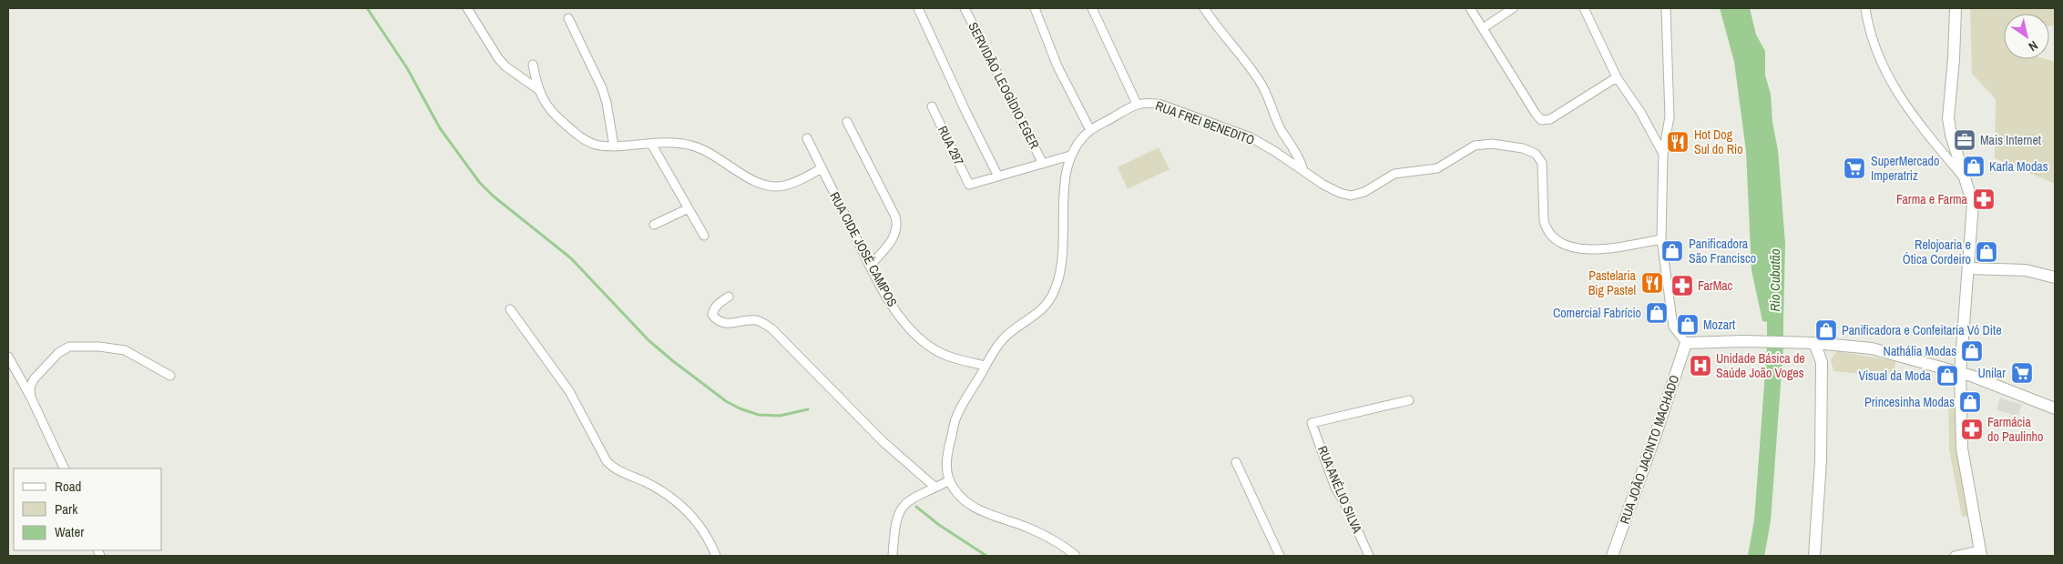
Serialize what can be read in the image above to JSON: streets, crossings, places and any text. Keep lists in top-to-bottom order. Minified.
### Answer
{"streets":{"main road":["RUA JOÃO JACINTO MACHADO"],"street":["SERVIDÃO LEOGÍDIO EGER","RUA FREI BENEDITO","RUA 297","RUA CIDE JOSÉ CAMPOS","RUA ANÉLIO SILVA"]},"crossings":[["RUA FREI BENEDITO","RUA CIDE JOSÉ CAMPOS"]],"water":["Rio Cubatão"],"places":{"office":["Mais Internet"],"restaurant":["Hot Dog Sul do Rio","Pastelaria Big Pastel"],"shop":["Karla Modas","Panificadora São Francisco","Relojoaria e Ótica Cordeiro","Comercial Fabrício","Mozart","Panificadora e Confeitaria Vó Dite","Nathália Modas","Visual da Moda","Princesinha Modas"],"supermarket":["SuperMercado Imperatriz","Unilar"],"pharmacy":["Farma e Farma","FarMac","Farmácia do Paulinho"],"hospital":["Unidade Básica de Saúde João Voges"]},"legend":["Road","Park","Water"],"north":"bottom right"}
